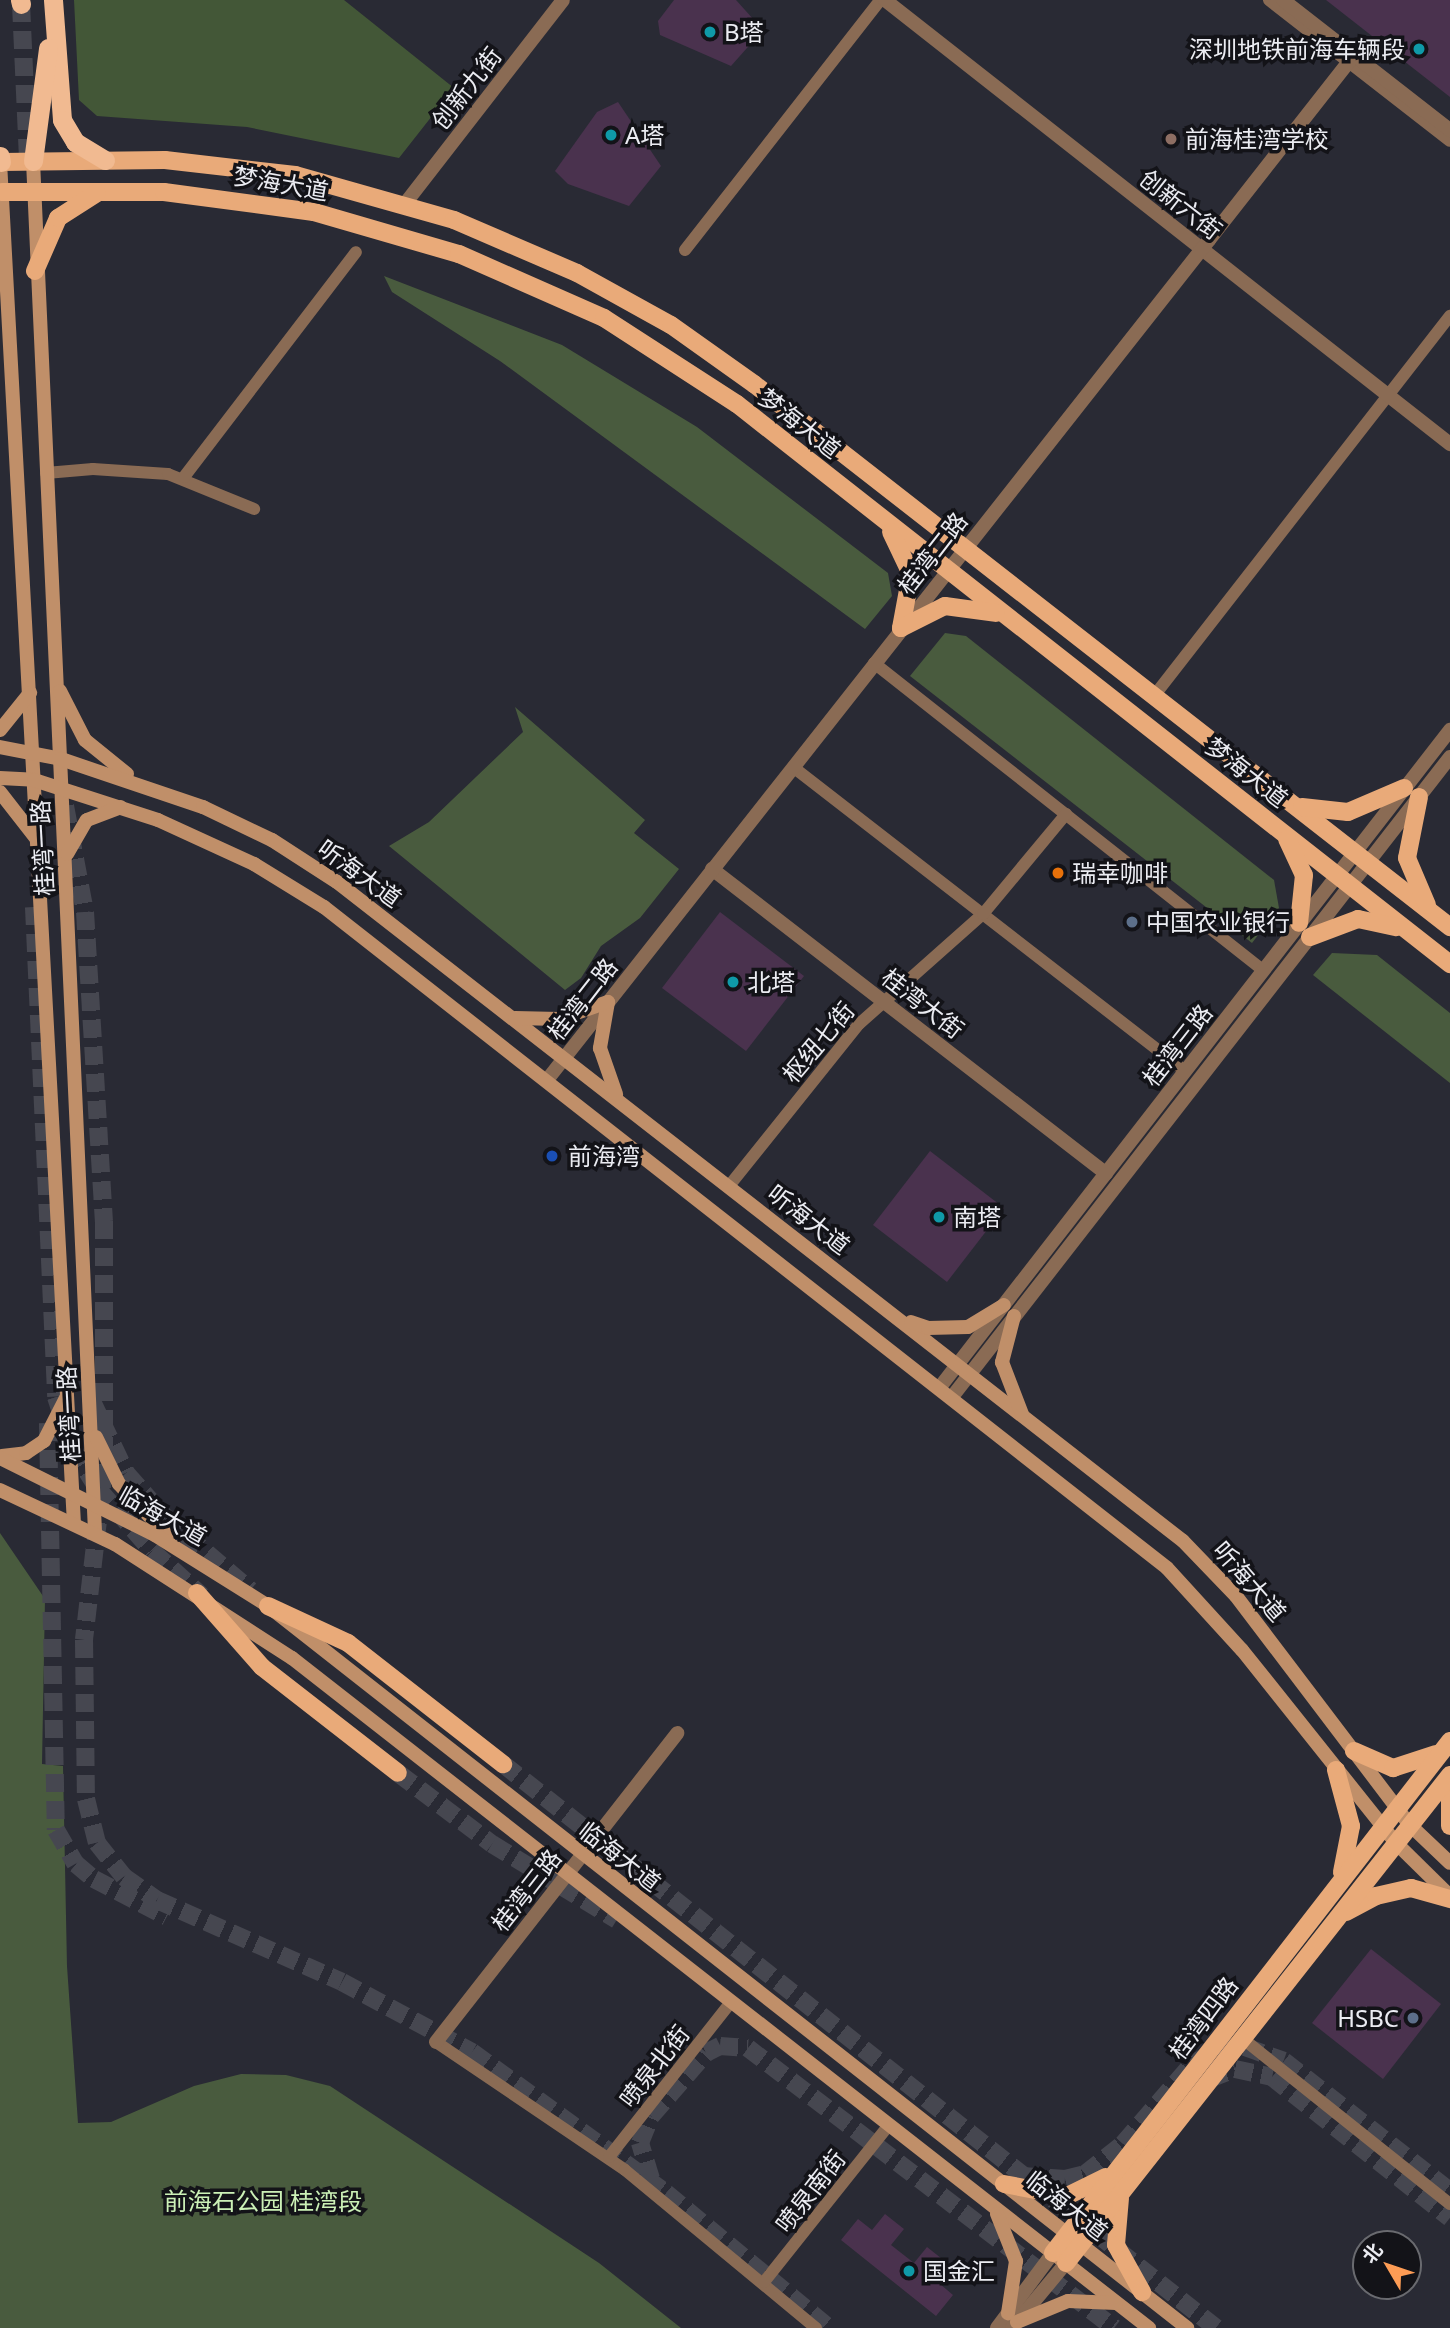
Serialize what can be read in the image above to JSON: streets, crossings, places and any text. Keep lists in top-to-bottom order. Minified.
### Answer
{"streets":{"main road":["梦海大道","桂湾一路","听海大道","临海大道","桂湾四路"],"street":["创新九街","创新六街","桂湾二路","桂湾大街","枢纽七街","桂湾三路","喷泉北街","喷泉南街"]},"crossings":[["创新九街","梦海大道"],["梦海大道","桂湾二路"],["梦海大道","桂湾一路"],["梦海大道","桂湾三路"],["创新六街","桂湾二路"],["桂湾二路","听海大道"],["桂湾二路","桂湾大街"],["桂湾一路","听海大道"],["桂湾一路","临海大道"],["听海大道","枢纽七街"],["听海大道","桂湾三路"],["听海大道","桂湾四路"],["桂湾大街","枢纽七街"],["桂湾大街","桂湾三路"],["桂湾三路","临海大道"],["临海大道","桂湾四路"],["临海大道","喷泉北街"],["临海大道","喷泉南街"]],"parks":["前海石公园 桂湾段"],"places":["B塔","深圳地铁前海车辆段","A塔","前海桂湾学校","瑞幸咖啡","中国农业银行","北塔","前海湾","南塔","HSBC","国金汇"],"north":"top left"}
